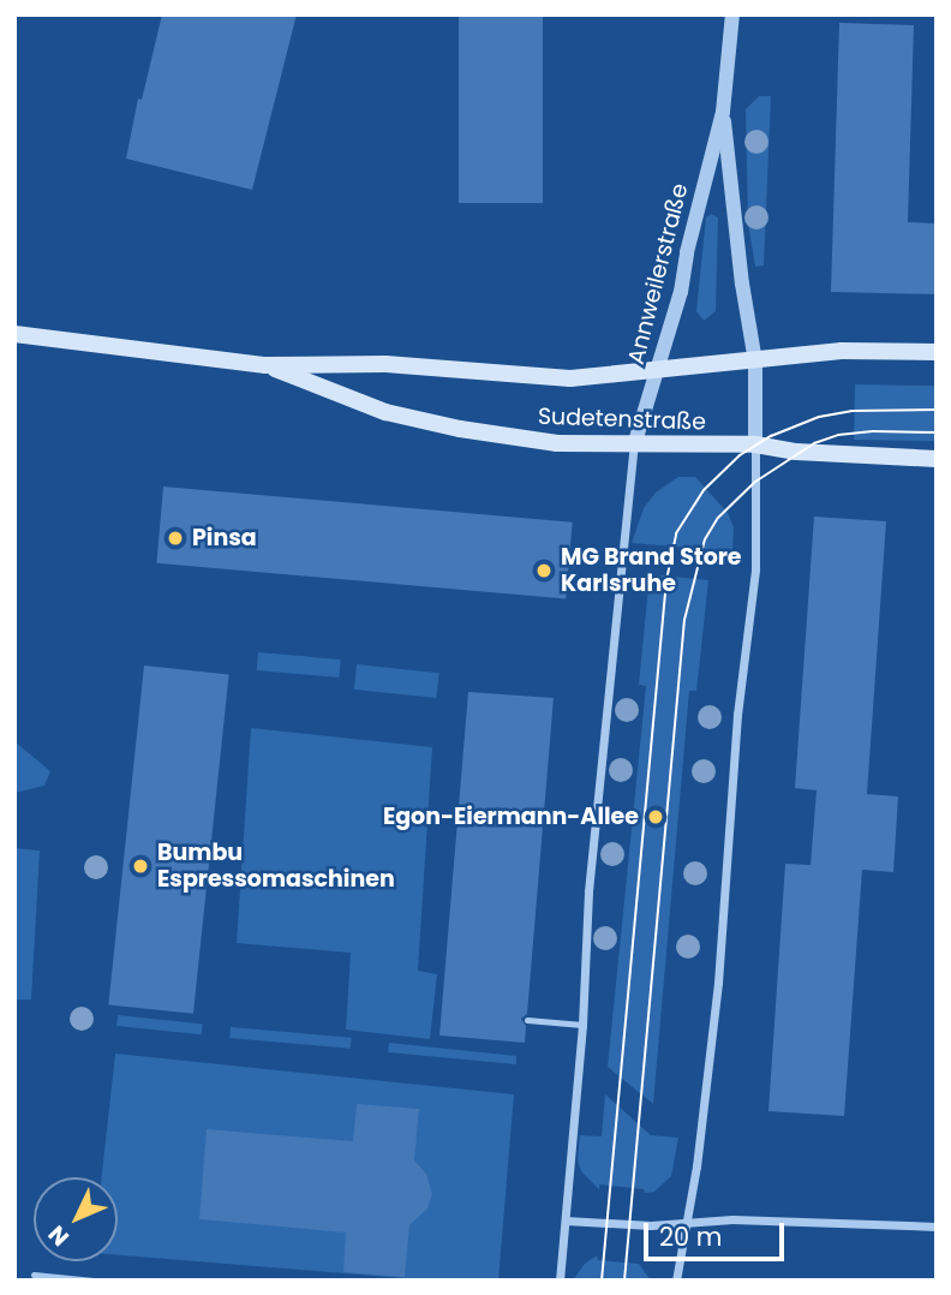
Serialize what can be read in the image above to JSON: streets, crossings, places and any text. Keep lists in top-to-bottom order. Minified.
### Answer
{"streets":{"main road":["Sudetenstraße"],"street":["Annweilerstraße"]},"crossings":[["Annweilerstraße","Sudetenstraße"]],"places":["Pinsa","MG Brand Store Karlsruhe","Egon-Eiermann-Allee","Bumbu Espressomaschinen"],"scale_bar":"20 m","north":"bottom left"}
